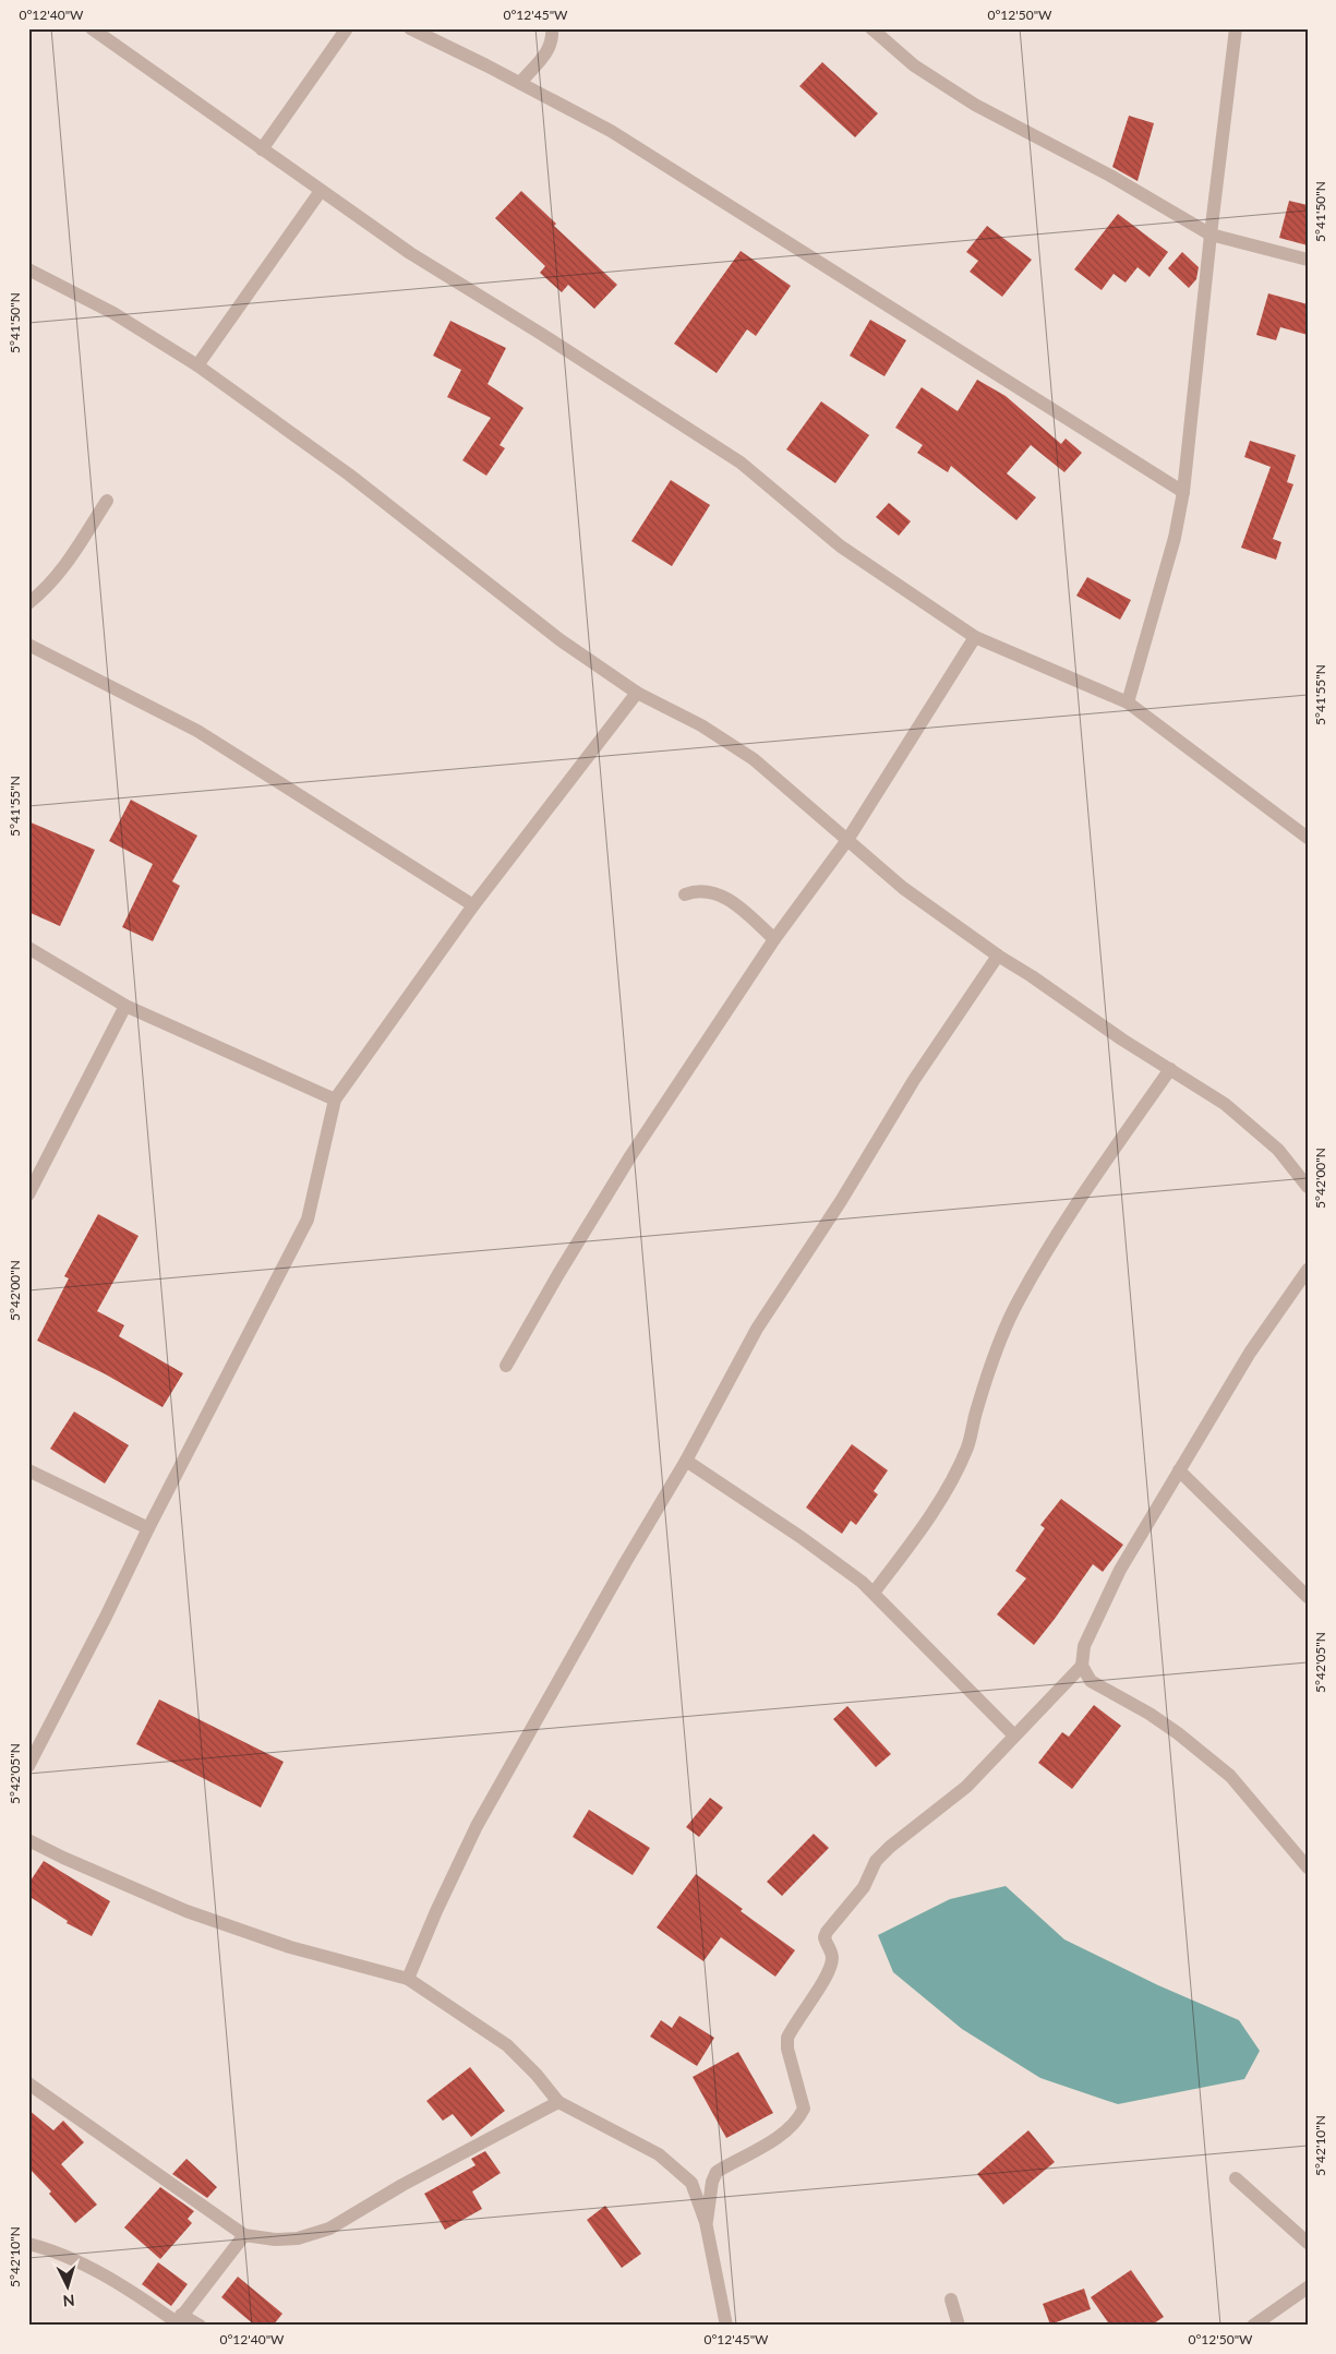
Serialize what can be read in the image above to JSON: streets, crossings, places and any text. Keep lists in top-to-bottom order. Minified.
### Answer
{"north":"bottom","coordinates":["0°12'40\"W","0°12'45\"W","0°12'50\"W","5°41'50\"N","5°41'55\"N","5°42'00\"N","5°42'05\"N","5°42'10\"N"]}
